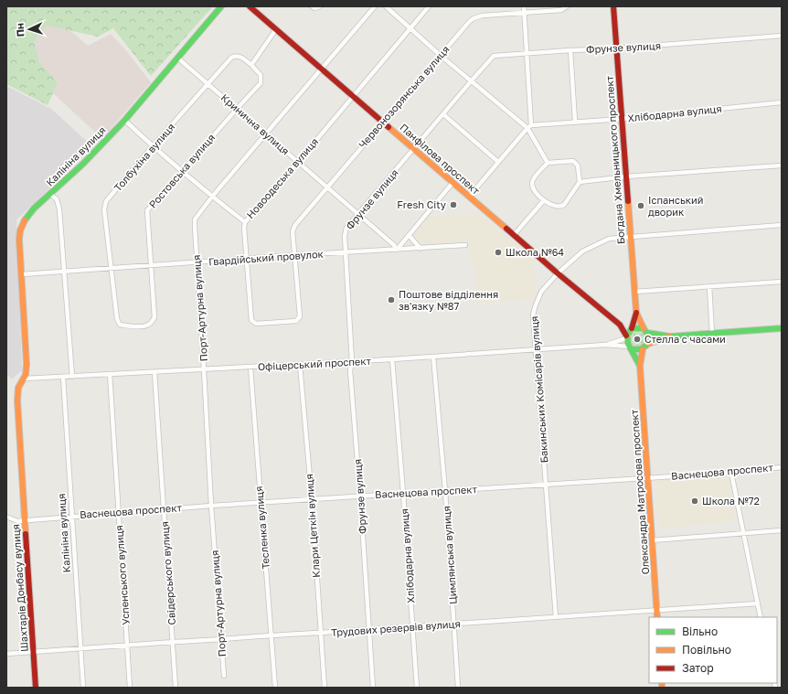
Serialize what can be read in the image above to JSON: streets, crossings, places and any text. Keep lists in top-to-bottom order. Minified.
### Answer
{"streets":{"main road":["Калініна вулиця","Панфілова проспект","Богдана Хмельницького проспект","Олександра Матросова проспект","Шахтарів Донбасу вулиця"],"street":["Фрунзе вулиця","Червонозорянська вулиця","Хлібодарна вулиця","Кринична вулиця","Толбухіна вулиця","Ростовська вулиця","Новоодеська вулиця","Гвардійський провулок","Порт-Артурна вулиця","Офіцерський проспект","Бакинських Комісарів вулиця","Васнецова проспект","Клари Цеткін вулиця","Тесленка вулиця","Цимлянська вулиця","Свідерського вулиця","Успенського вулиця","Трудових резервів вулиця"]},"crossings":[["Фрунзе вулиця","Кринична вулиця"],["Фрунзе вулиця","Панфілова проспект"],["Фрунзе вулиця","Богдана Хмельницького проспект"],["Фрунзе вулиця","Гвардійський провулок"],["Фрунзе вулиця","Офіцерський проспект"],["Фрунзе вулиця","Васнецова проспект"],["Фрунзе вулиця","Трудових резервів вулиця"],["Червонозорянська вулиця","Кринична вулиця"],["Червонозорянська вулиця","Панфілова проспект"],["Червонозорянська вулиця","Новоодеська вулиця"],["Червонозорянська вулиця","Гвардійський провулок"],["Хлібодарна вулиця","Богдана Хмельницького проспект"],["Хлібодарна вулиця","Офіцерський проспект"],["Хлібодарна вулиця","Васнецова проспект"],["Хлібодарна вулиця","Трудових резервів вулиця"],["Кринична вулиця","Калініна вулиця"],["Кринична вулиця","Толбухіна вулиця"],["Кринична вулиця","Ростовська вулиця"],["Кринична вулиця","Новоодеська вулиця"],["Кринична вулиця","Гвардійський провулок"],["Кринична вулиця","Порт-Артурна вулиця"],["Калініна вулиця","Гвардійський провулок"],["Калініна вулиця","Офіцерський проспект"],["Калініна вулиця","Васнецова проспект"],["Калініна вулиця","Шахтарів Донбасу вулиця"],["Калініна вулиця","Трудових резервів вулиця"],["Толбухіна вулиця","Ростовська вулиця"],["Толбухіна вулиця","Гвардійський провулок"],["Панфілова проспект","Новоодеська вулиця"],["Панфілова проспект","Порт-Артурна вулиця"],["Панфілова проспект","Бакинських Комісарів вулиця"],["Богдана Хмельницького проспект","Бакинських Комісарів вулиця"],["Ростовська вулиця","Гвардійський провулок"],["Новоодеська вулиця","Гвардійський провулок"],["Гвардійський провулок","Порт-Артурна вулиця"],["Гвардійський провулок","Шахтарів Донбасу вулиця"],["Порт-Артурна вулиця","Офіцерський проспект"],["Порт-Артурна вулиця","Васнецова проспект"],["Порт-Артурна вулиця","Трудових резервів вулиця"],["Офіцерський проспект","Бакинських Комісарів вулиця"],["Офіцерський проспект","Клари Цеткін вулиця"],["Офіцерський проспект","Тесленка вулиця"],["Офіцерський проспект","Цимлянська вулиця"],["Офіцерський проспект","Свідерського вулиця"],["Офіцерський проспект","Успенського вулиця"],["Офіцерський проспект","Шахтарів Донбасу вулиця"],["Бакинських Комісарів вулиця","Васнецова проспект"],["Бакинських Комісарів вулиця","Трудових резервів вулиця"],["Васнецова проспект","Олександра Матросова проспект"],["Васнецова проспект","Клари Цеткін вулиця"],["Васнецова проспект","Тесленка вулиця"],["Васнецова проспект","Цимлянська вулиця"],["Васнецова проспект","Свідерського вулиця"],["Васнецова проспект","Успенського вулиця"],["Васнецова проспект","Шахтарів Донбасу вулиця"],["Олександра Матросова проспект","Трудових резервів вулиця"],["Клари Цеткін вулиця","Трудових резервів вулиця"],["Тесленка вулиця","Трудових резервів вулиця"],["Цимлянська вулиця","Трудових резервів вулиця"],["Свідерського вулиця","Трудових резервів вулиця"],["Успенського вулиця","Трудових резервів вулиця"],["Шахтарів Донбасу вулиця","Трудових резервів вулиця"]],"places":["Fresh City","Іспанський дворик","Школа №64","Поштове відділення зв'язку №87","Стелла с часами","Школа №72"],"legend":["Вільно","Повільно","Затор"],"north":"left"}
